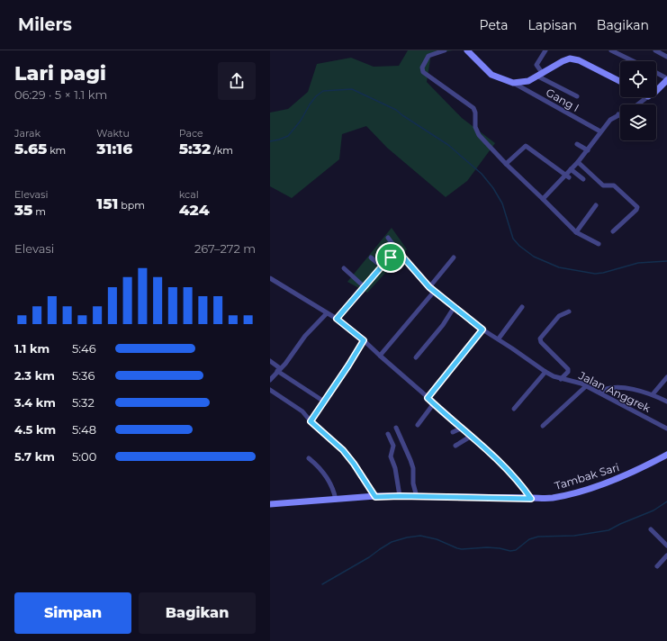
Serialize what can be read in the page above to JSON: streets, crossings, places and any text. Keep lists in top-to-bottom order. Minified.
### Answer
{"streets":{"street":["Gang I","Jalan Anggrek","Tambak Sari"]},"page":{"header":"Milers","nav":["Peta","Lapisan","Bagikan"],"heading":["Lari pagi","06:29 · 5 × 1.1 km"],"stats":[["Jarak","5.65 km"],["Waktu","31:16"],["Pace","5:32 /km"],["Elevasi","35 m"],["151 bpm"],["kcal","424"]],"chart":["Elevasi","267–272 m"],"list":[{"name":"1.1 km","note":"5:46"},{"name":"2.3 km","note":"5:36"},{"name":"3.4 km","note":"5:32"},{"name":"4.5 km","note":"5:48"},{"name":"5.7 km","note":"5:00"}],"buttons":["Simpan","Bagikan"]}}
